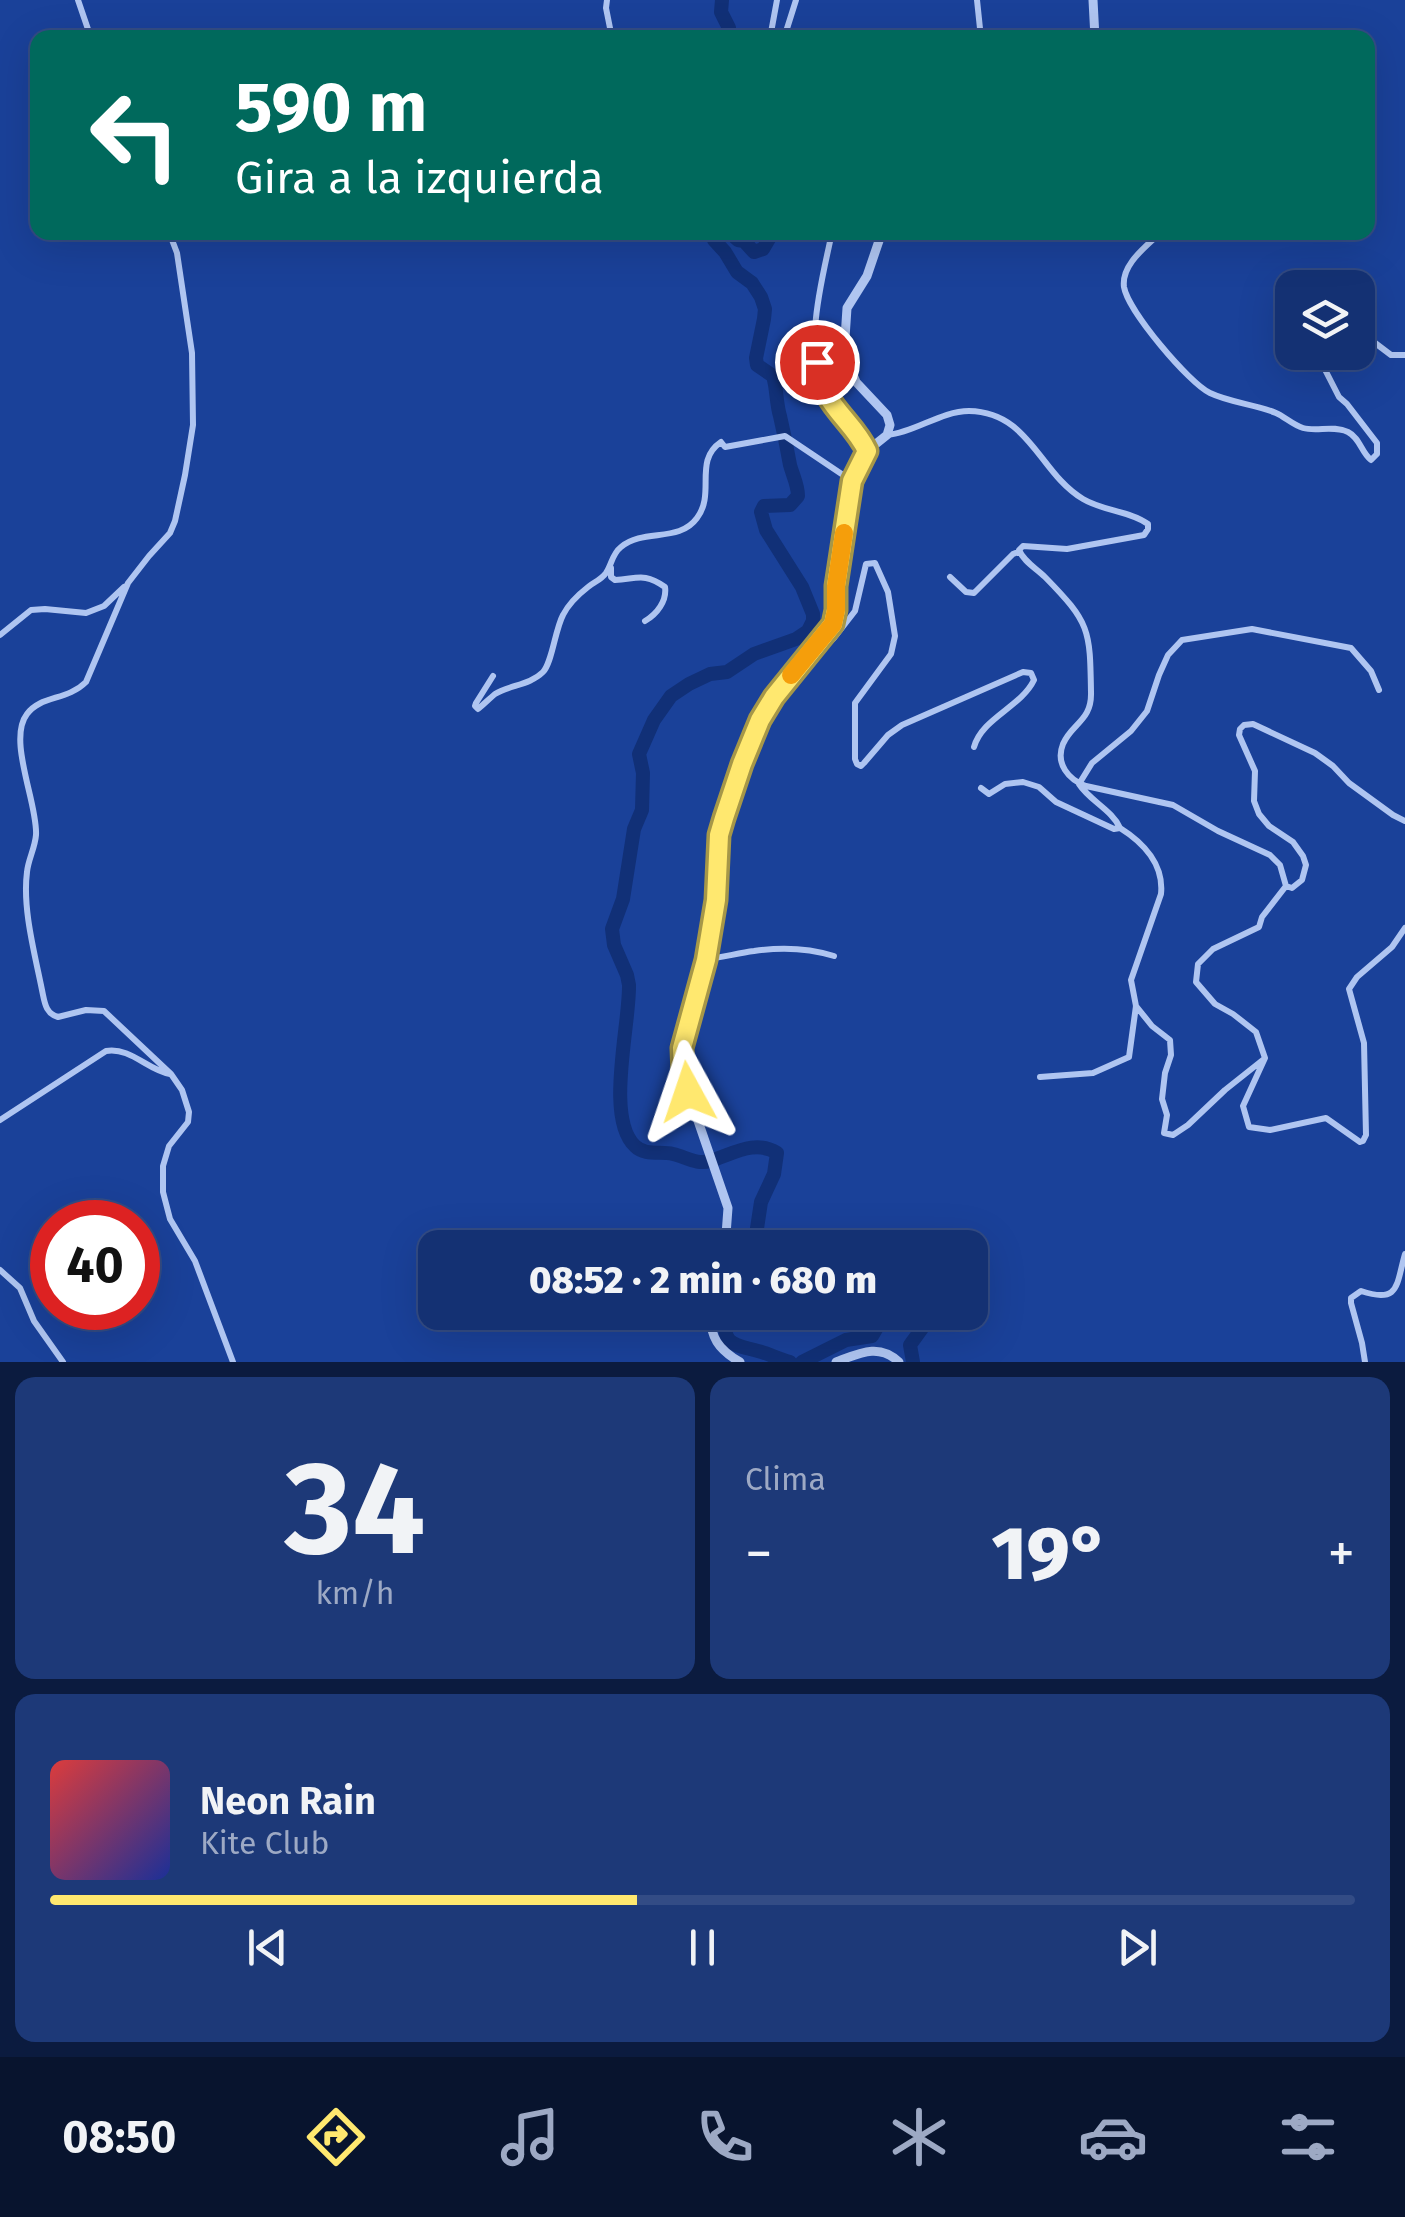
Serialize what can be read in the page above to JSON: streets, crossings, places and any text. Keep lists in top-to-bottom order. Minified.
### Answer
{"page":{"turn":["590 m","Gira a la izquierda"],"limit":"40","trip":"08:52 · 2 min · 680 m","tile":[["34","km/h"],"Clima"],"heat":["−","19°","+"],"song":["Neon Rain","Kite Club"],"tabs":"08:50"}}
